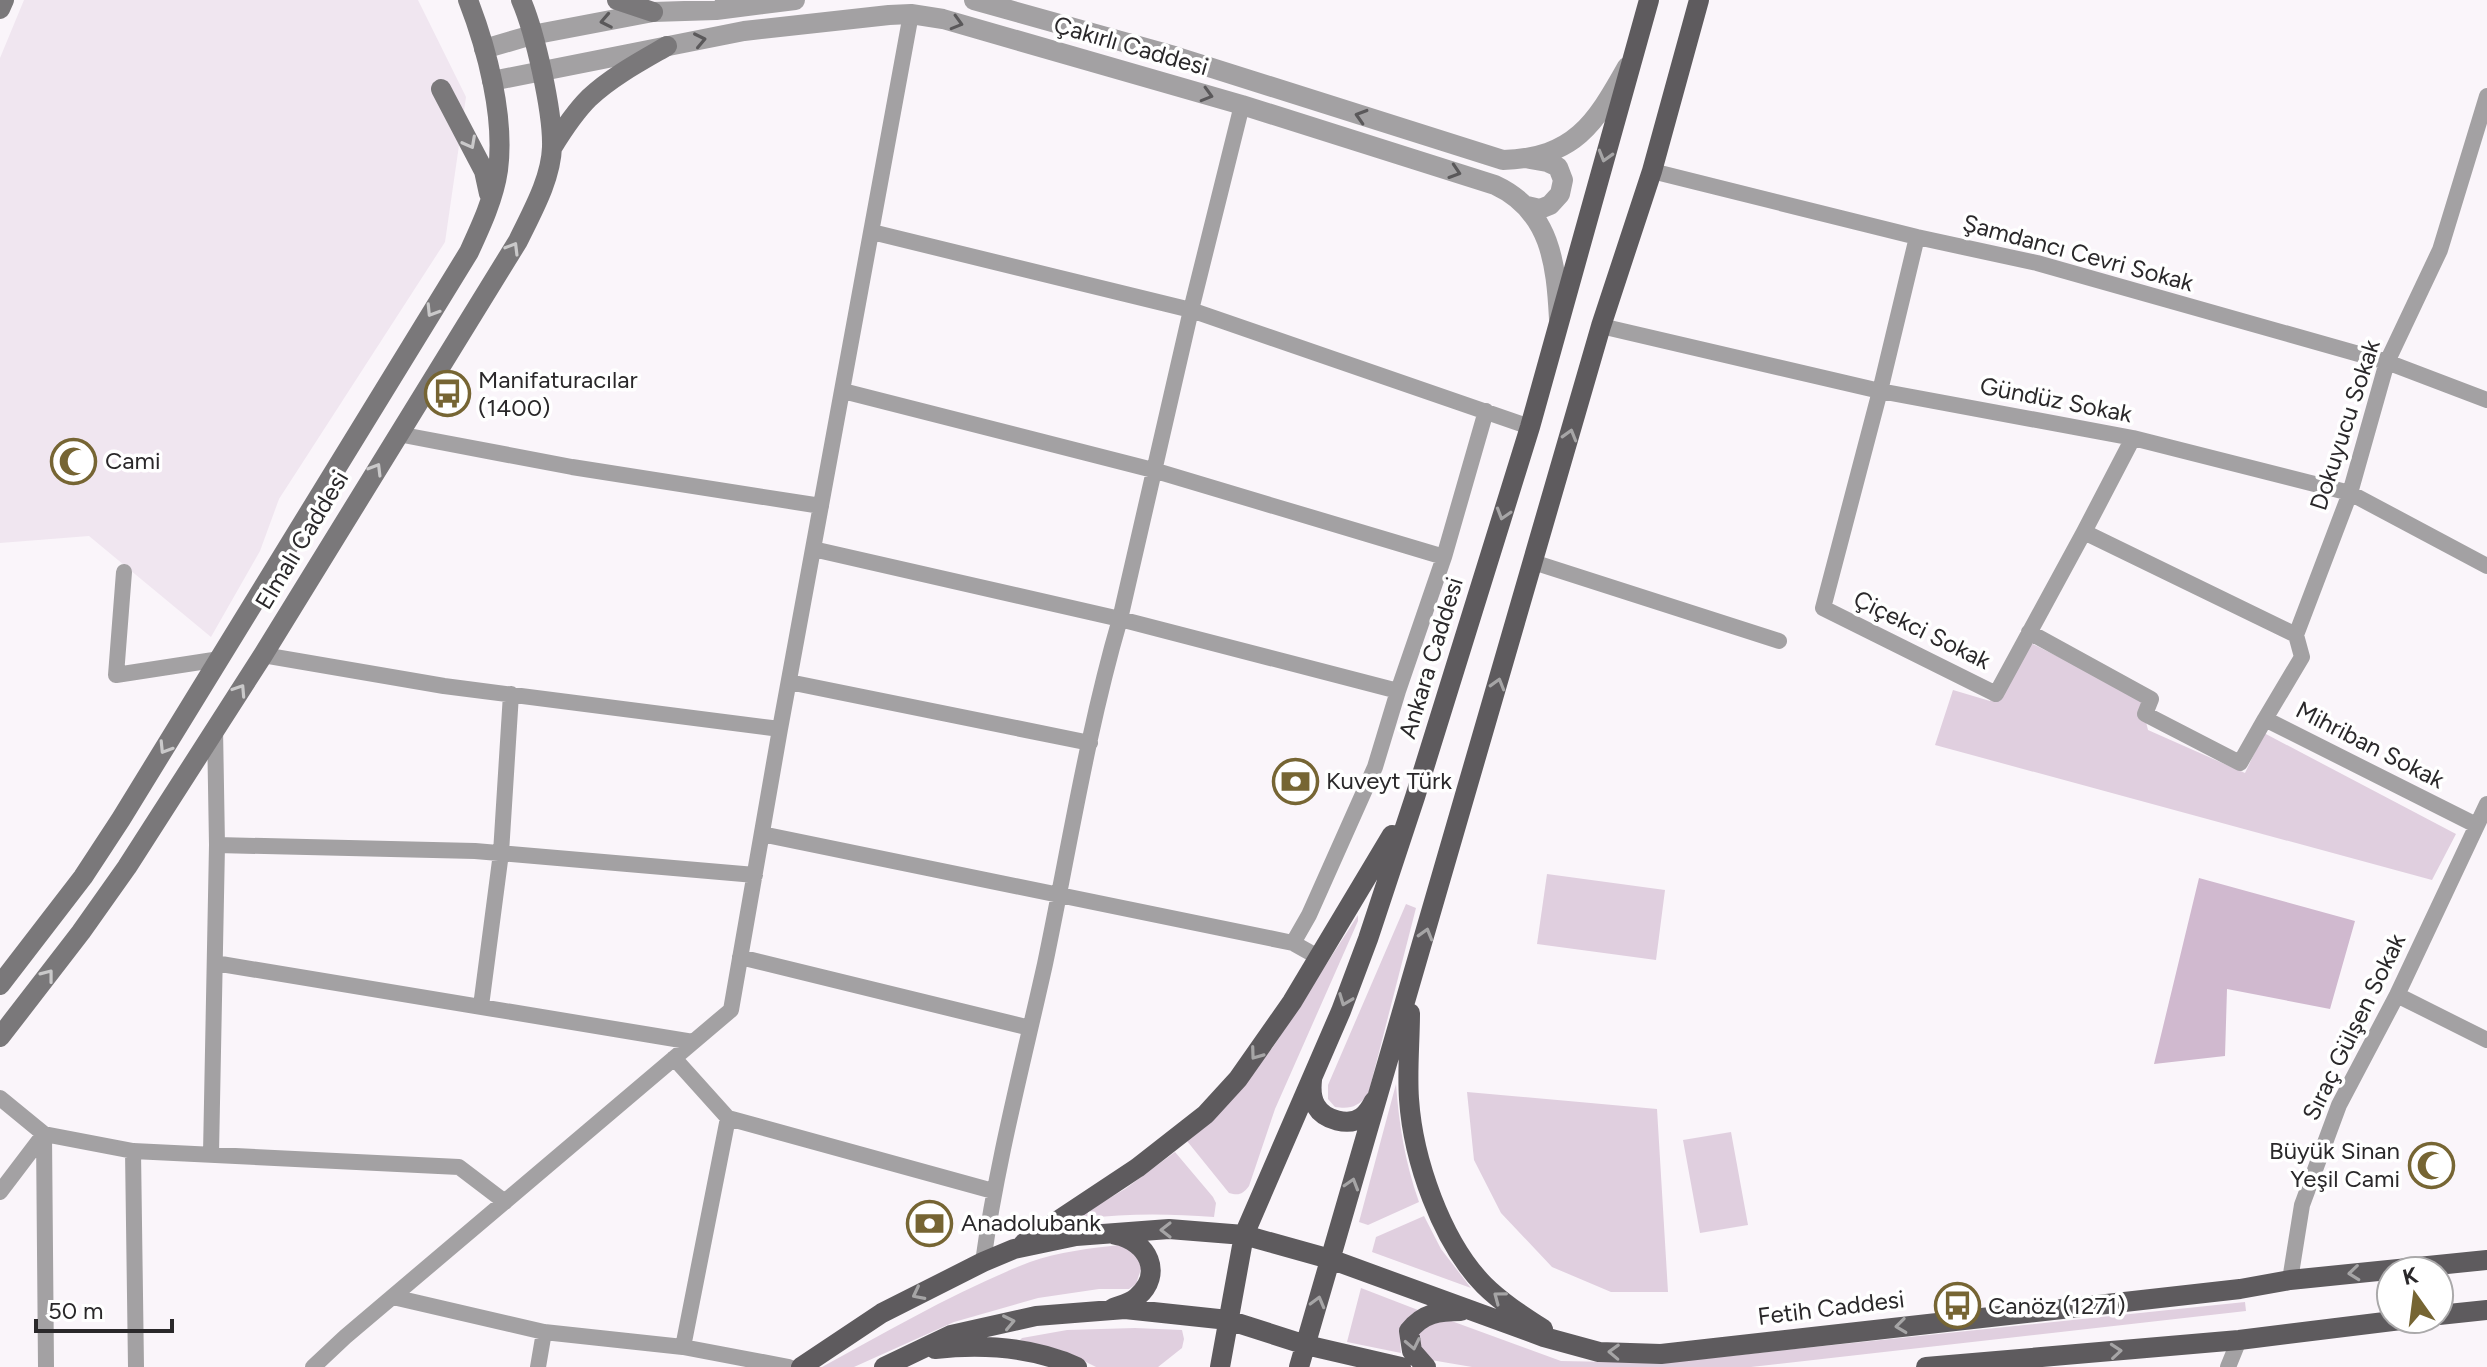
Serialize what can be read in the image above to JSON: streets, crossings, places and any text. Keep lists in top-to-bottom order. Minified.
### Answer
{"streets":{"main road":["Elmalı Caddesi","Ankara Caddesi","Fetih Caddesi"],"street":["Çakırlı Caddesi","Şamdancı Cevri Sokak","Gündüz Sokak","Dokuyucu Sokak","Çiçekci Sokak","Mihriban Sokak","Sıraç Gülşen Sokak"]},"crossings":[["Çakırlı Caddesi","Elmalı Caddesi"],["Çakırlı Caddesi","Ankara Caddesi"],["Şamdancı Cevri Sokak","Dokuyucu Sokak"],["Şamdancı Cevri Sokak","Çiçekci Sokak"],["Gündüz Sokak","Dokuyucu Sokak"],["Gündüz Sokak","Çiçekci Sokak"],["Dokuyucu Sokak","Mihriban Sokak"],["Çiçekci Sokak","Mihriban Sokak"],["Ankara Caddesi","Fetih Caddesi"],["Mihriban Sokak","Sıraç Gülşen Sokak"],["Sıraç Gülşen Sokak","Fetih Caddesi"]],"places":{"bus stop":["Manifaturacılar (1400)","Canöz (1271)"],"mosque":["Cami","Büyük Sinan Yeşil Cami"],"bank":["Kuveyt Türk","Anadolubank"]},"scale_bar":"50 m","north":"top"}
